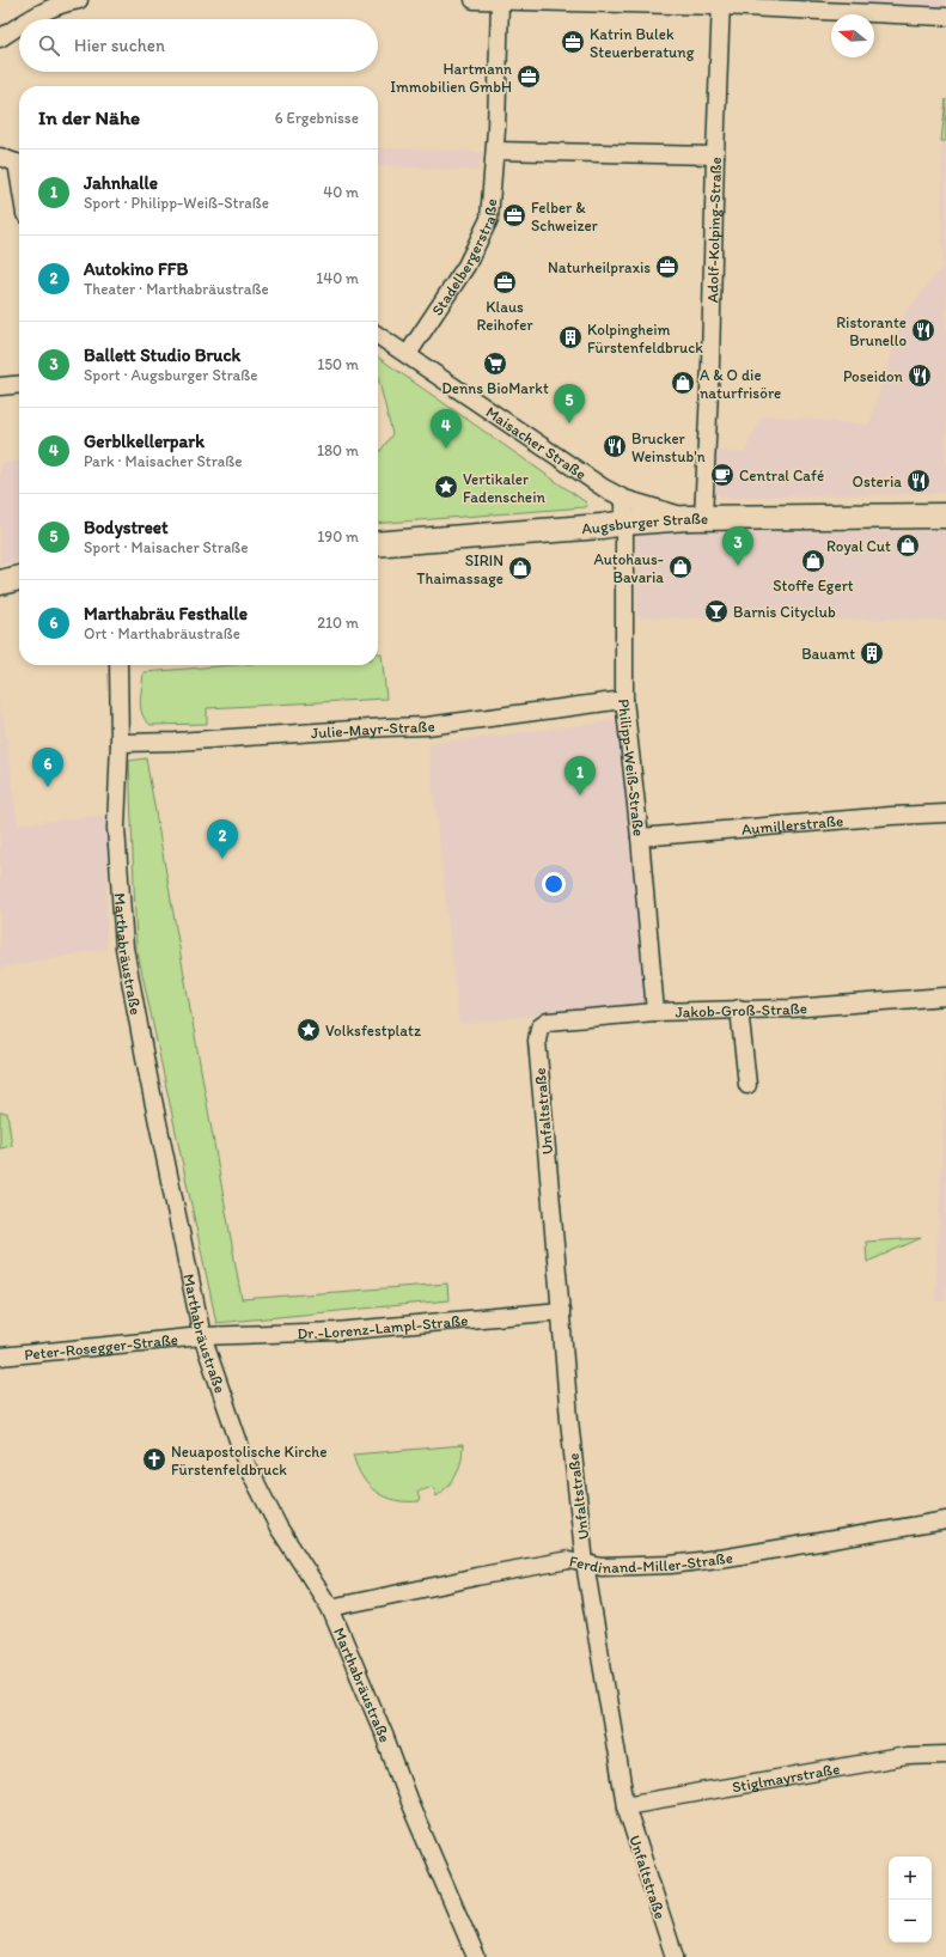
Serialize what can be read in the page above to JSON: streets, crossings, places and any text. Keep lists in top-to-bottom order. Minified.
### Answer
{"streets":{"street":["Adolf-Kolping-Straße","Stadelbergerstraße","Maisacher Straße","Augsburger Straße","Julie-Mayr-Straße","Philipp-Weiß-Straße","Aumillerstraße","Marthabräustraße","Jakob-Groß-Straße","Unfaltstraße","Dr.-Lorenz-Lampl-Straße","Peter-Rosegger-Straße","Ferdinand-Miller-Straße","Stiglmayrstraße"]},"crossings":[["Adolf-Kolping-Straße","Maisacher Straße"],["Adolf-Kolping-Straße","Augsburger Straße"],["Stadelbergerstraße","Maisacher Straße"],["Maisacher Straße","Augsburger Straße"],["Maisacher Straße","Philipp-Weiß-Straße"],["Augsburger Straße","Philipp-Weiß-Straße"],["Julie-Mayr-Straße","Philipp-Weiß-Straße"],["Julie-Mayr-Straße","Marthabräustraße"],["Philipp-Weiß-Straße","Aumillerstraße"],["Philipp-Weiß-Straße","Jakob-Groß-Straße"],["Marthabräustraße","Dr.-Lorenz-Lampl-Straße"],["Marthabräustraße","Peter-Rosegger-Straße"],["Marthabräustraße","Ferdinand-Miller-Straße"],["Jakob-Groß-Straße","Unfaltstraße"],["Unfaltstraße","Dr.-Lorenz-Lampl-Straße"],["Unfaltstraße","Ferdinand-Miller-Straße"],["Unfaltstraße","Stiglmayrstraße"],["Dr.-Lorenz-Lampl-Straße","Peter-Rosegger-Straße"]],"places":{"office":["Katrin Bulek Steuerberatung","Hartmann Immobilien GmbH","Felber & Schweizer","Naturheilpraxis","Klaus Reihofer"],"restaurant":["Ristorante Brunello","Poseidon","Brucker Weinstub'n","Osteria"],"building":["Kolpingheim Fürstenfeldbruck","Bauamt"],"supermarket":["Denns BioMarkt"],"shop":["A & O die naturfrisöre","Royal Cut","Stoffe Egert","Autohaus- Bavaria","SIRIN Thaimassage"],"cafe":["Central Café"],"place":["Vertikaler Fadenschein","Volksfestplatz"],"bar":["Barnis Cityclub"],"church":["Neuapostolische Kirche Fürstenfeldbruck"]},"north":"left","page":{"search":"Hier suchen","heading":["In der Nähe","6 Ergebnisse"],"list":[{"mark":"1","name":"Jahnhalle","note":"Sport · Philipp-Weiß-Straße","value":"40 m"},{"mark":"2","name":"Autokino FFB","note":"Theater · Marthabräustraße","value":"140 m"},{"mark":"3","name":"Ballett Studio Bruck","note":"Sport · Augsburger Straße","value":"150 m"},{"mark":"4","name":"Gerblkellerpark","note":"Park · Maisacher Straße","value":"180 m"},{"mark":"5","name":"Bodystreet","note":"Sport · Maisacher Straße","value":"190 m"},{"mark":"6","name":"Marthabräu Festhalle","note":"Ort · Marthabräustraße","value":"210 m"}],"pins":["5","4","3","6","1","2"],"map_buttons":["+","−"]}}
